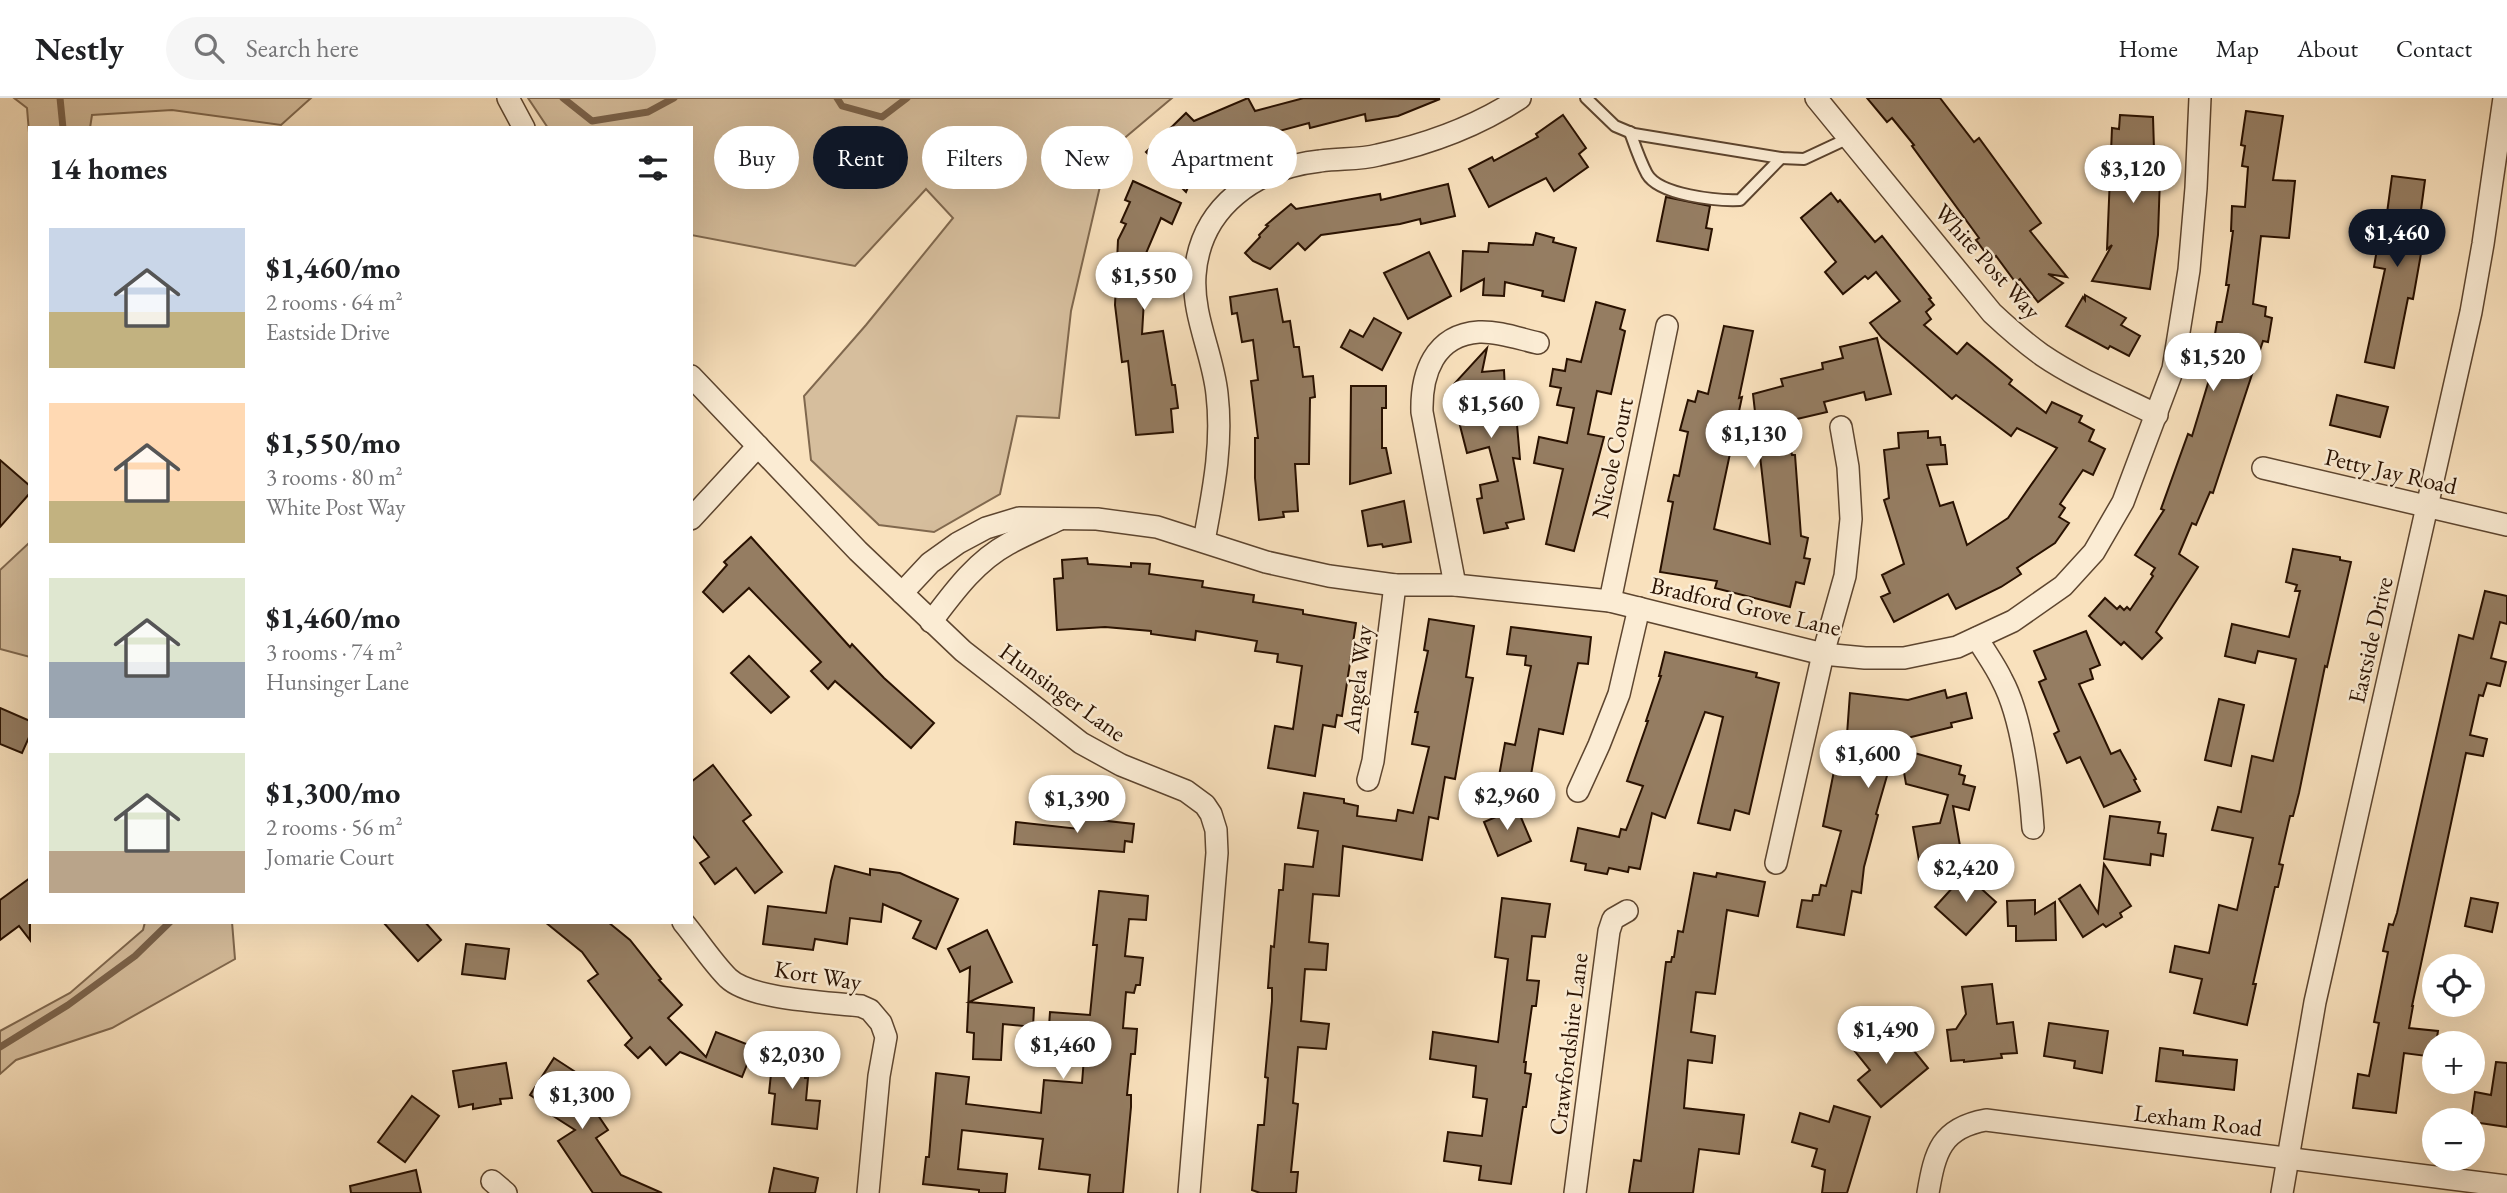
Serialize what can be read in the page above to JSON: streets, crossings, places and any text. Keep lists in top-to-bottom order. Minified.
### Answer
{"streets":{"street":["White Post Way","Nicole Court","Petty Jay Road","Bradford Grove Lane","Eastside Drive","Angela Way","Hunsinger Lane","Kort Way","Crawfordshire Lane","Lexham Road"]},"crossings":[["White Post Way","Bradford Grove Lane"],["Nicole Court","Bradford Grove Lane"],["Petty Jay Road","Eastside Drive"],["Bradford Grove Lane","Angela Way"],["Bradford Grove Lane","Hunsinger Lane"],["Eastside Drive","Lexham Road"]],"page":{"header":"Nestly","search":"Search here","nav":["Home","Map","About","Contact"],"chip":["Buy","Rent","Filters","New","Apartment"],"heading":"14 homes","price":["$3,120","$1,460","$1,550","$1,520","$1,560","$1,130","$1,600","$2,960","$1,390","$2,420","$1,490","$1,460","$2,030","$1,300"],"list":[{"name":"$1,460/mo","note":"2 rooms · 64 m² · Eastside Drive"},{"name":"$1,550/mo","note":"3 rooms · 80 m² · White Post Way"},{"name":"$1,460/mo","note":"3 rooms · 74 m² · Hunsinger Lane"},{"name":"$1,300/mo","note":"2 rooms · 56 m² · Jomarie Court"}],"map_buttons":["+","−"]}}
